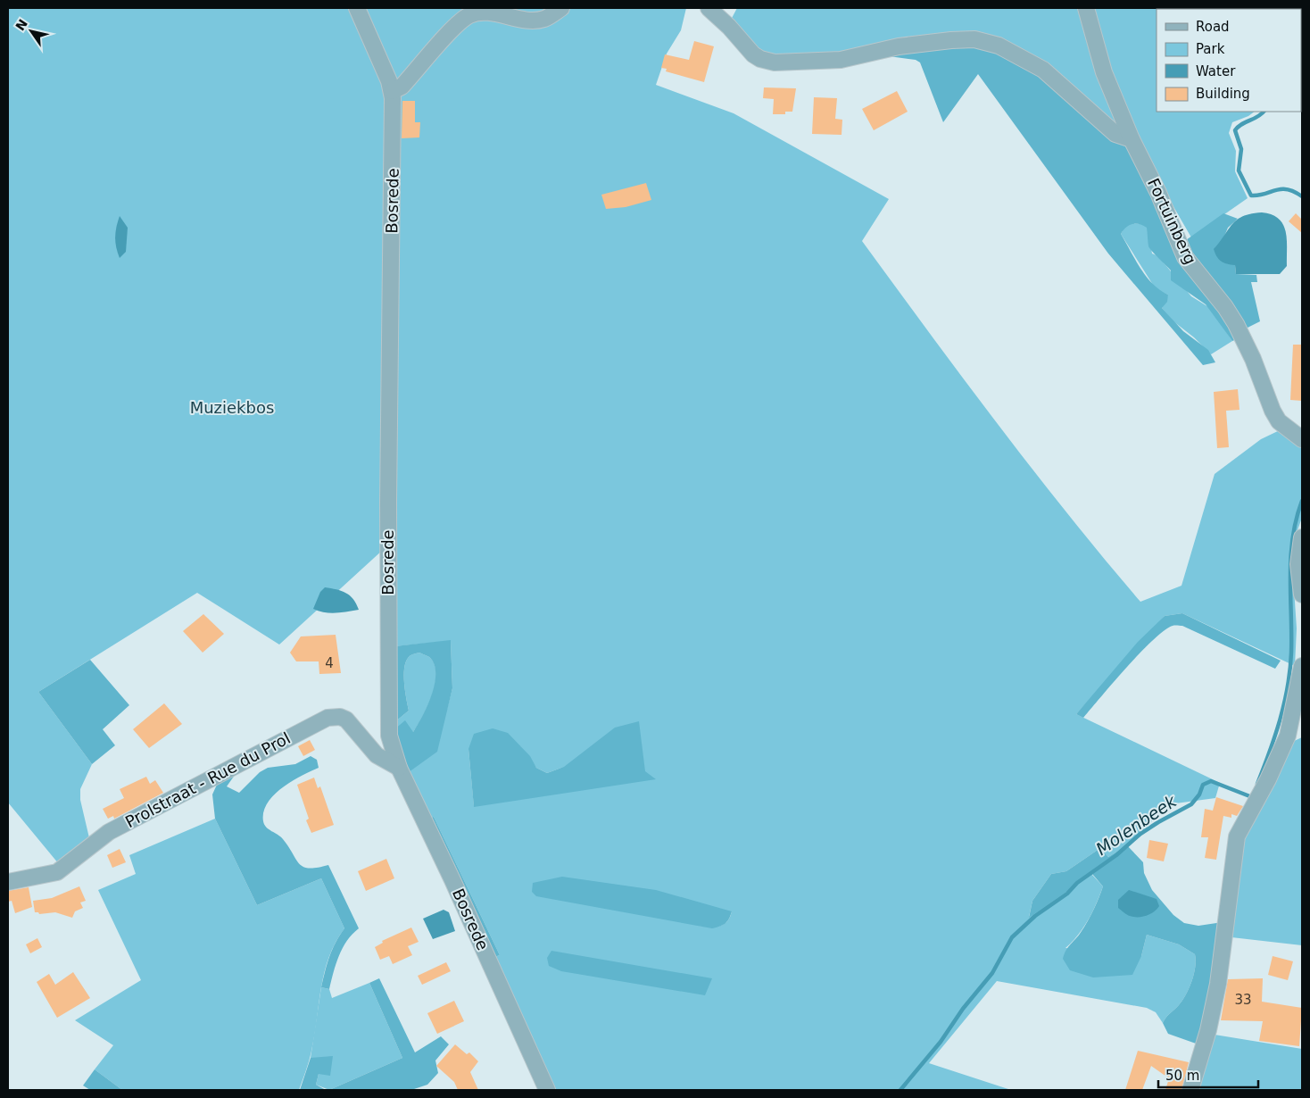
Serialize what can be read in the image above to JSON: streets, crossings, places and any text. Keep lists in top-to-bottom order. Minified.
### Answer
{"streets":{"street":["Bosrede","Fortuinberg","Prolstraat - Rue du Prol"]},"crossings":[["Bosrede","Prolstraat - Rue du Prol"]],"water":["Molenbeek"],"parks":["Muziekbos"],"house_numbers":["4","33"],"legend":["Road","Park","Water","Building"],"scale_bar":"50 m","north":"top left"}
